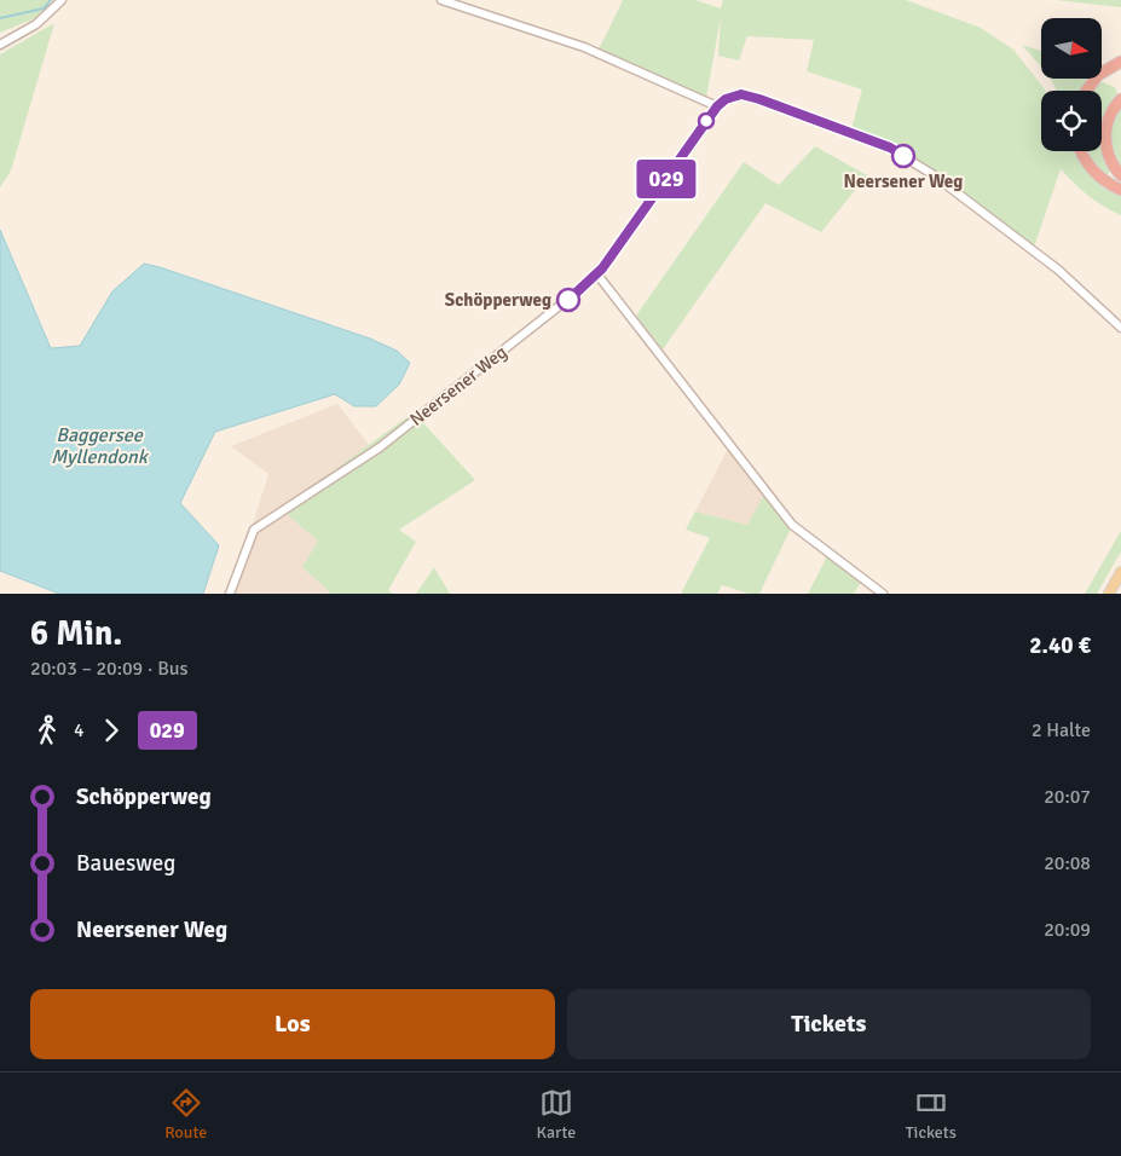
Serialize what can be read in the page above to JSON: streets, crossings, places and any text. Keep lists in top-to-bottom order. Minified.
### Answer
{"streets":{"street":["Neersener Weg"]},"water":["Baggersee Myllendonk"],"places":["Neersener Weg","Schöpperweg"],"lines":["bus line 029"],"north":"right","page":{"on_map":"029","heading":["6 Min.","20:03 – 20:09 · Bus","2.40 €"],"legs":["4","029","2 Halte"],"list":[{"name":"Schöpperweg","value":"20:07"},{"name":"Bauesweg","value":"20:08"},{"name":"Neersener Weg","value":"20:09"}],"buttons":["Los","Tickets"],"tabs":["Route","Karte","Tickets"]}}
